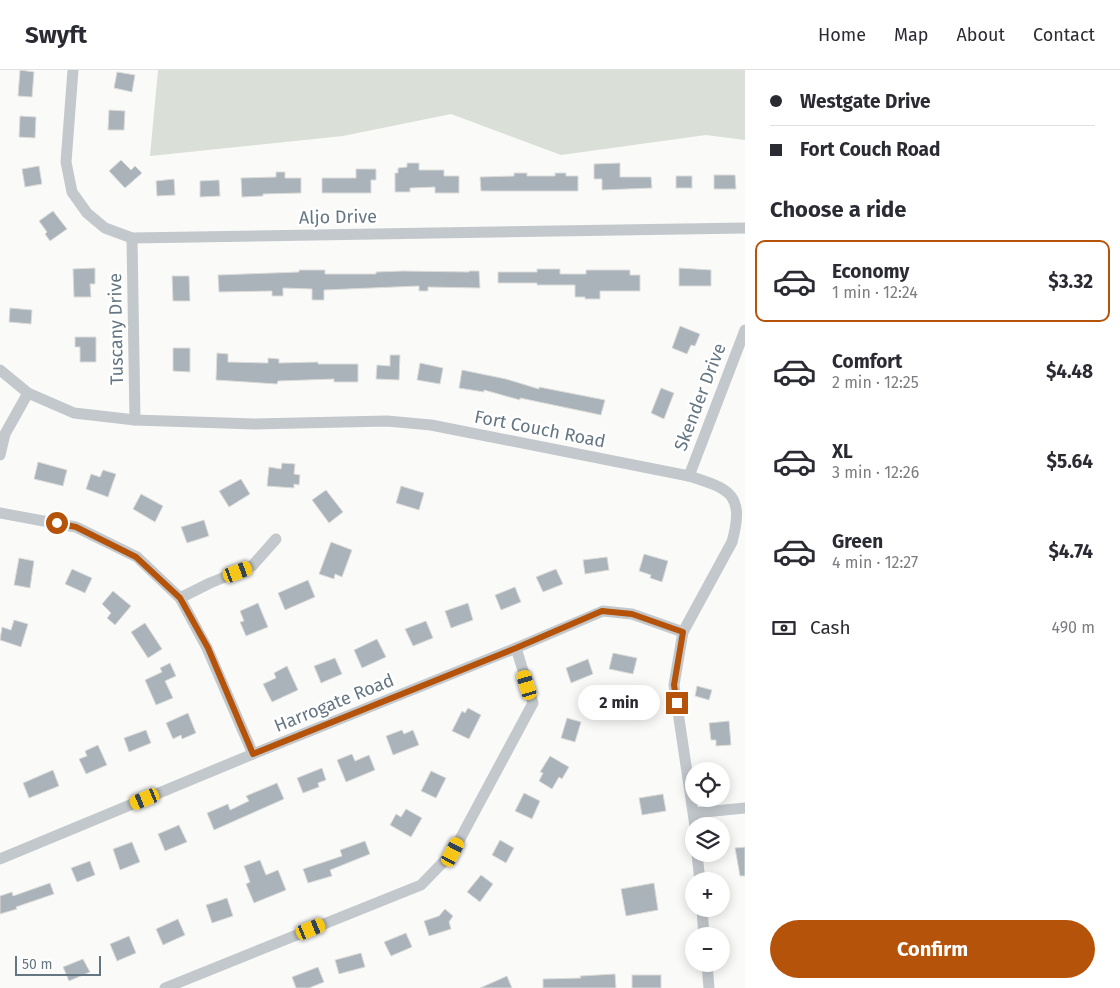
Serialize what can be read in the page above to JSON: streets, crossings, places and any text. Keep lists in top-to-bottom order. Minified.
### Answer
{"streets":{"street":["Aljo Drive","Tuscany Drive","Skender Drive","Fort Couch Road","Harrogate Road"]},"crossings":[["Aljo Drive","Tuscany Drive"],["Tuscany Drive","Fort Couch Road"],["Skender Drive","Fort Couch Road"],["Fort Couch Road","Harrogate Road"]],"scale_bar":"50 m","page":{"header":"Swyft","nav":["Home","Map","About","Contact"],"banner":["Westgate Drive","Fort Couch Road"],"heading":"Choose a ride","list":[{"name":"Economy","note":"1 min · 12:24","value":"$3.32"},{"name":"Comfort","note":"2 min · 12:25","value":"$4.48"},{"name":"XL","note":"3 min · 12:26","value":"$5.64"},{"name":"Green","note":"4 min · 12:27","value":"$4.74"}],"pay":["Cash","490 m"],"bubble":"2 min","map_buttons":["+","−"],"buttons":"Confirm","scale":"50 m"}}
